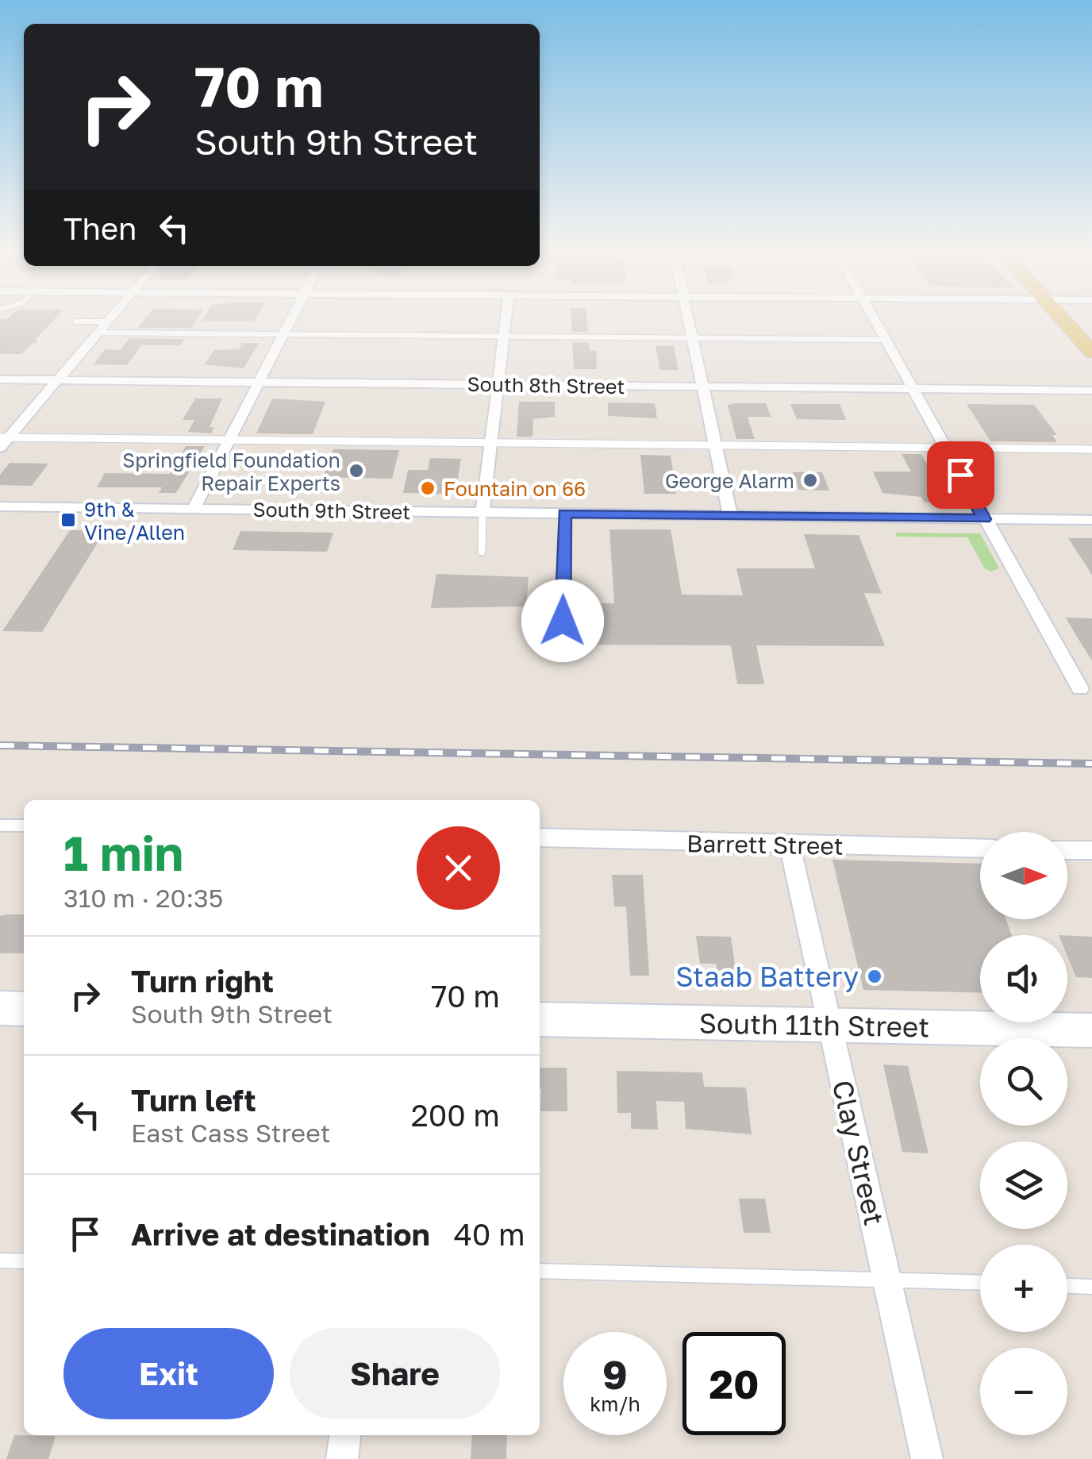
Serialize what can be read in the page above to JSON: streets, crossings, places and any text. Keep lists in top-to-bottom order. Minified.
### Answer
{"streets":{"street":["South 8th Street","South 9th Street","Barrett Street","South 11th Street","Clay Street"]},"crossings":[["Barrett Street","Clay Street"],["South 11th Street","Clay Street"]],"places":{"other":["Springfield Foundation Repair Experts","George Alarm","Fountain on 66","Staab Battery"],"transit":["9th & Vine/Allen"]},"north":"right","page":{"turn":["70 m","South 9th Street"],"then":"Then","heading":["1 min","310 m · 20:35"],"map_buttons":["+","−"],"list":[{"name":"Turn right","note":"South 9th Street","value":"70 m"},{"name":"Turn left","note":"East Cass Street","value":"200 m"},{"name":"Arrive at destination","value":"40 m"}],"buttons":["Exit","Share"],"speed":"9 km/h","limit":"20"}}
